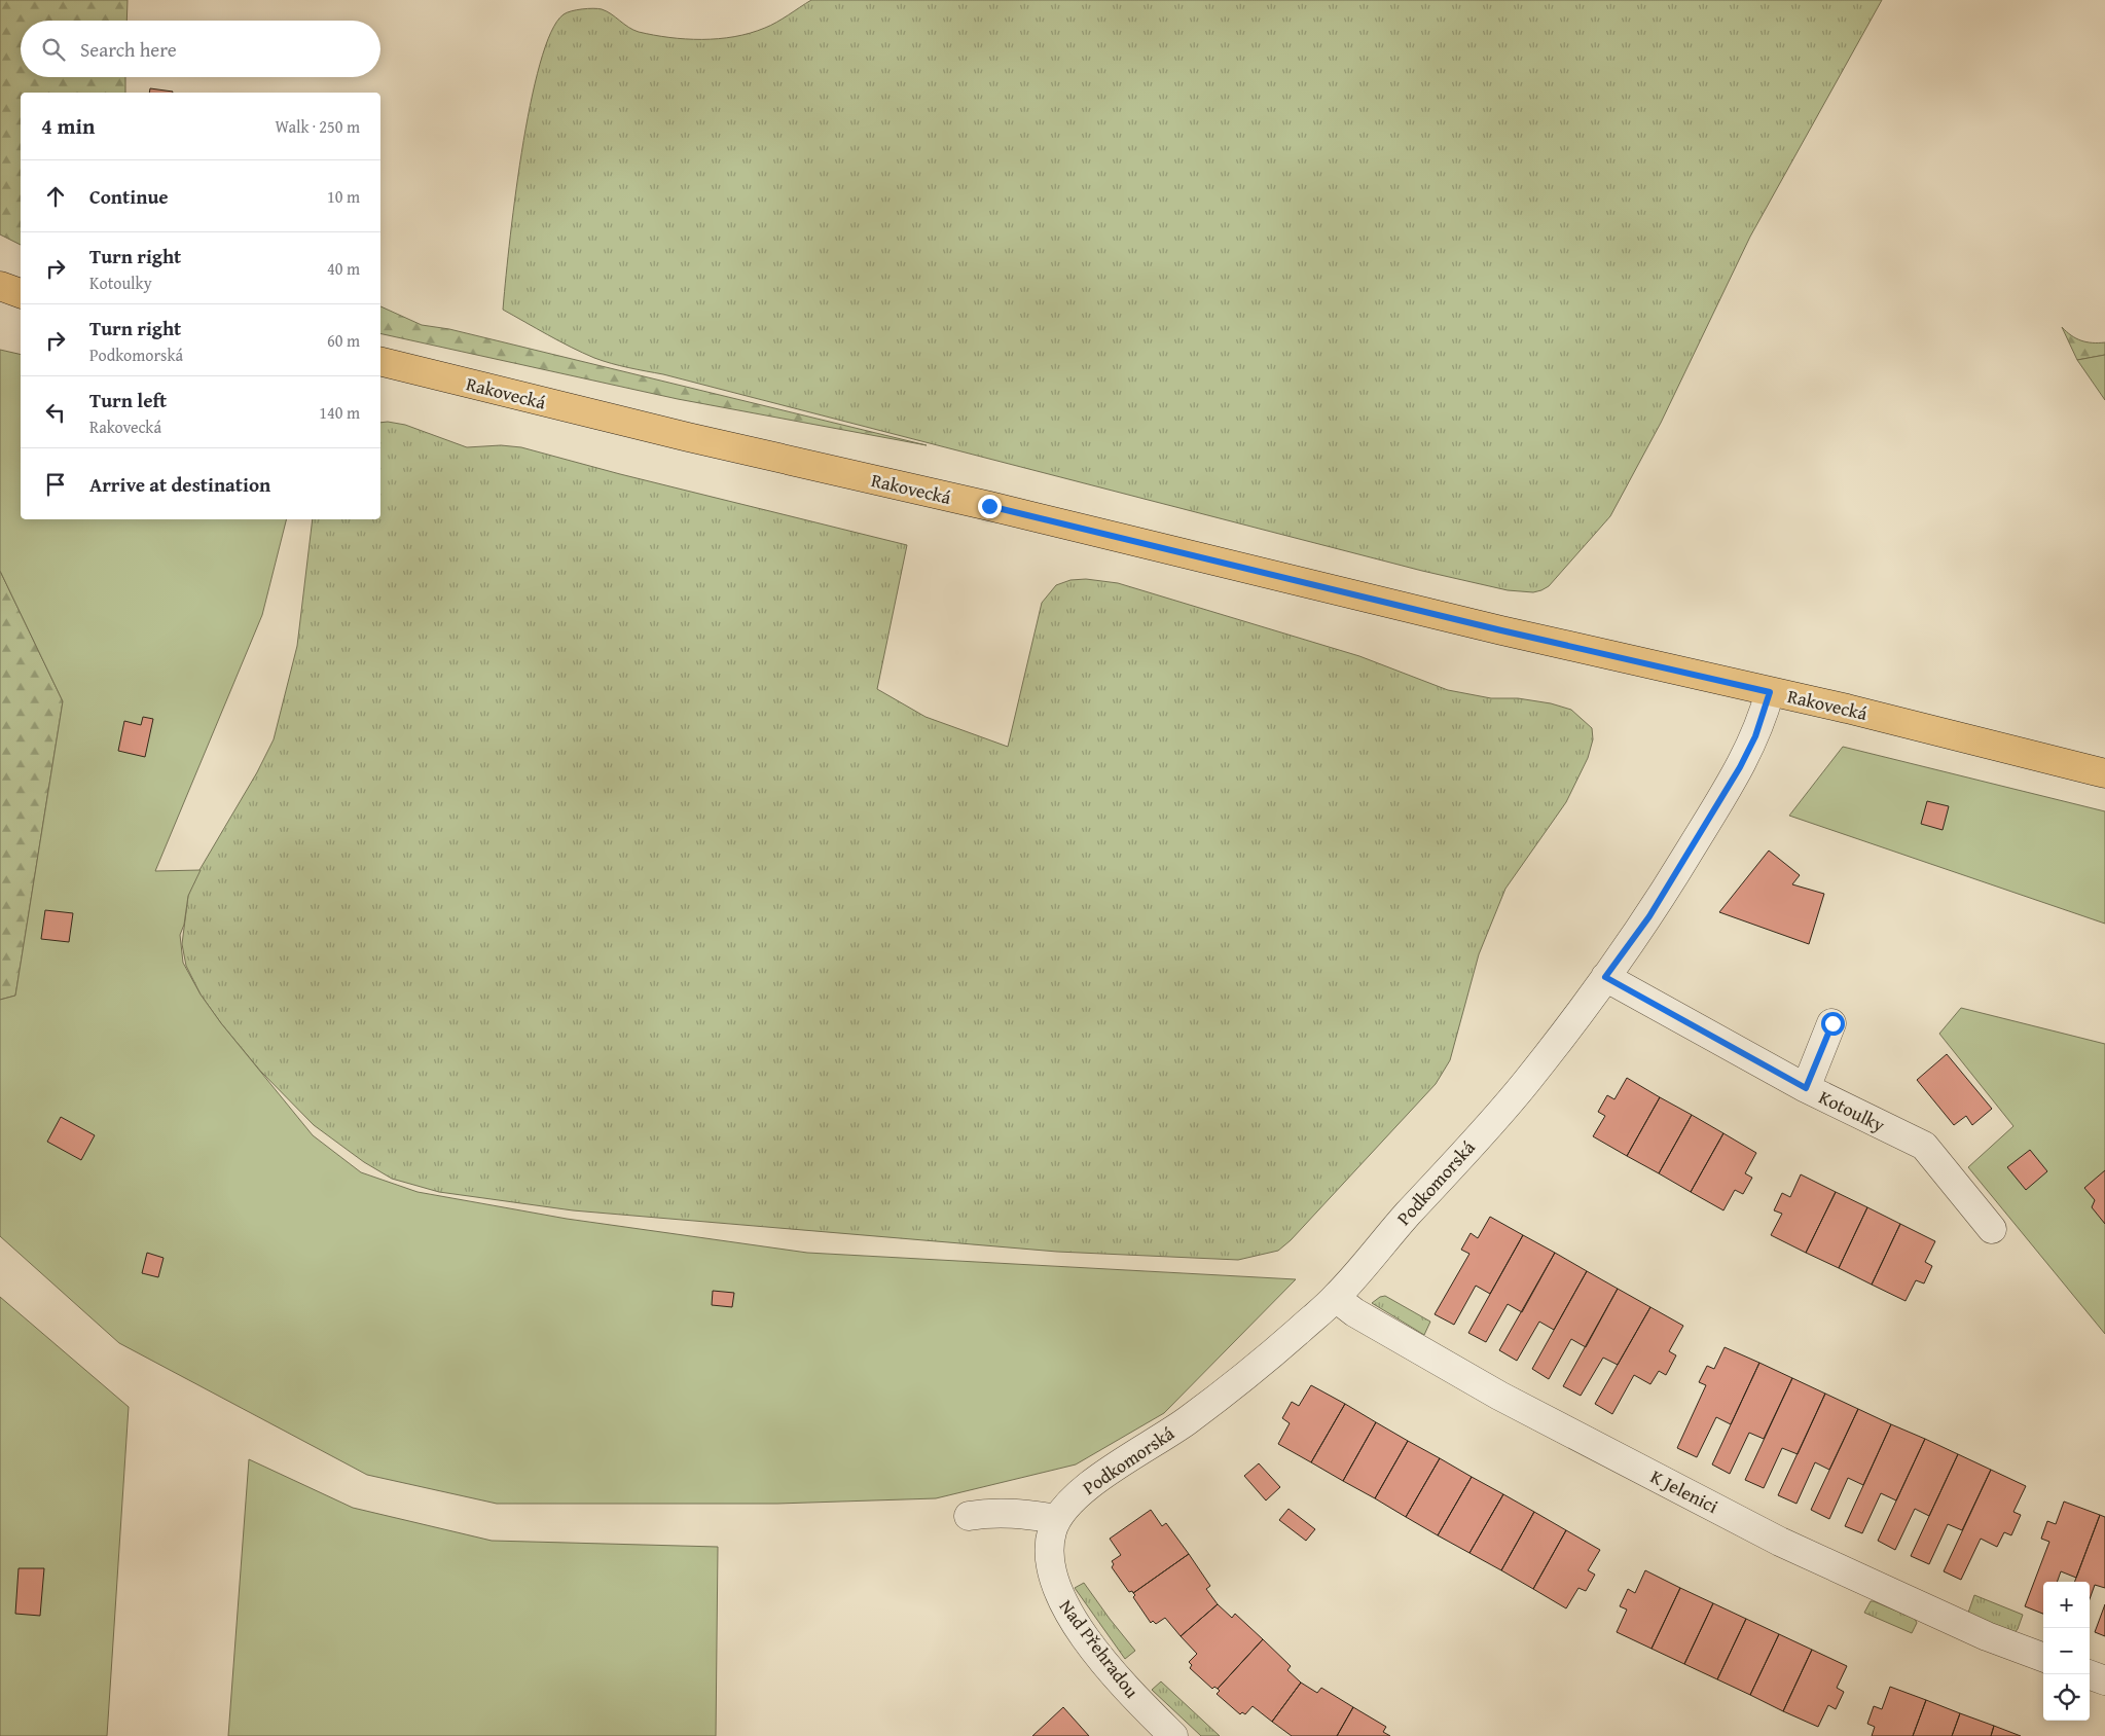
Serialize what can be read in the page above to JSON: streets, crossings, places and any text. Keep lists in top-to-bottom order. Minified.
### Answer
{"streets":{"main road":["Rakovecká"],"street":["Kotoulky","Podkomorská","K Jelenici","Nad Přehradou"]},"crossings":[["Rakovecká","Podkomorská"],["Kotoulky","Podkomorská"],["Podkomorská","K Jelenici"],["Podkomorská","Nad Přehradou"]],"page":{"search":"Search here","heading":["4 min","Walk · 250 m"],"list":[["Continue","10 m"],["Turn right","Kotoulky","40 m"],["Turn right","Podkomorská","60 m"],["Turn left","Rakovecká","140 m"],"Arrive at destination"],"map_buttons":["+","−"]}}
